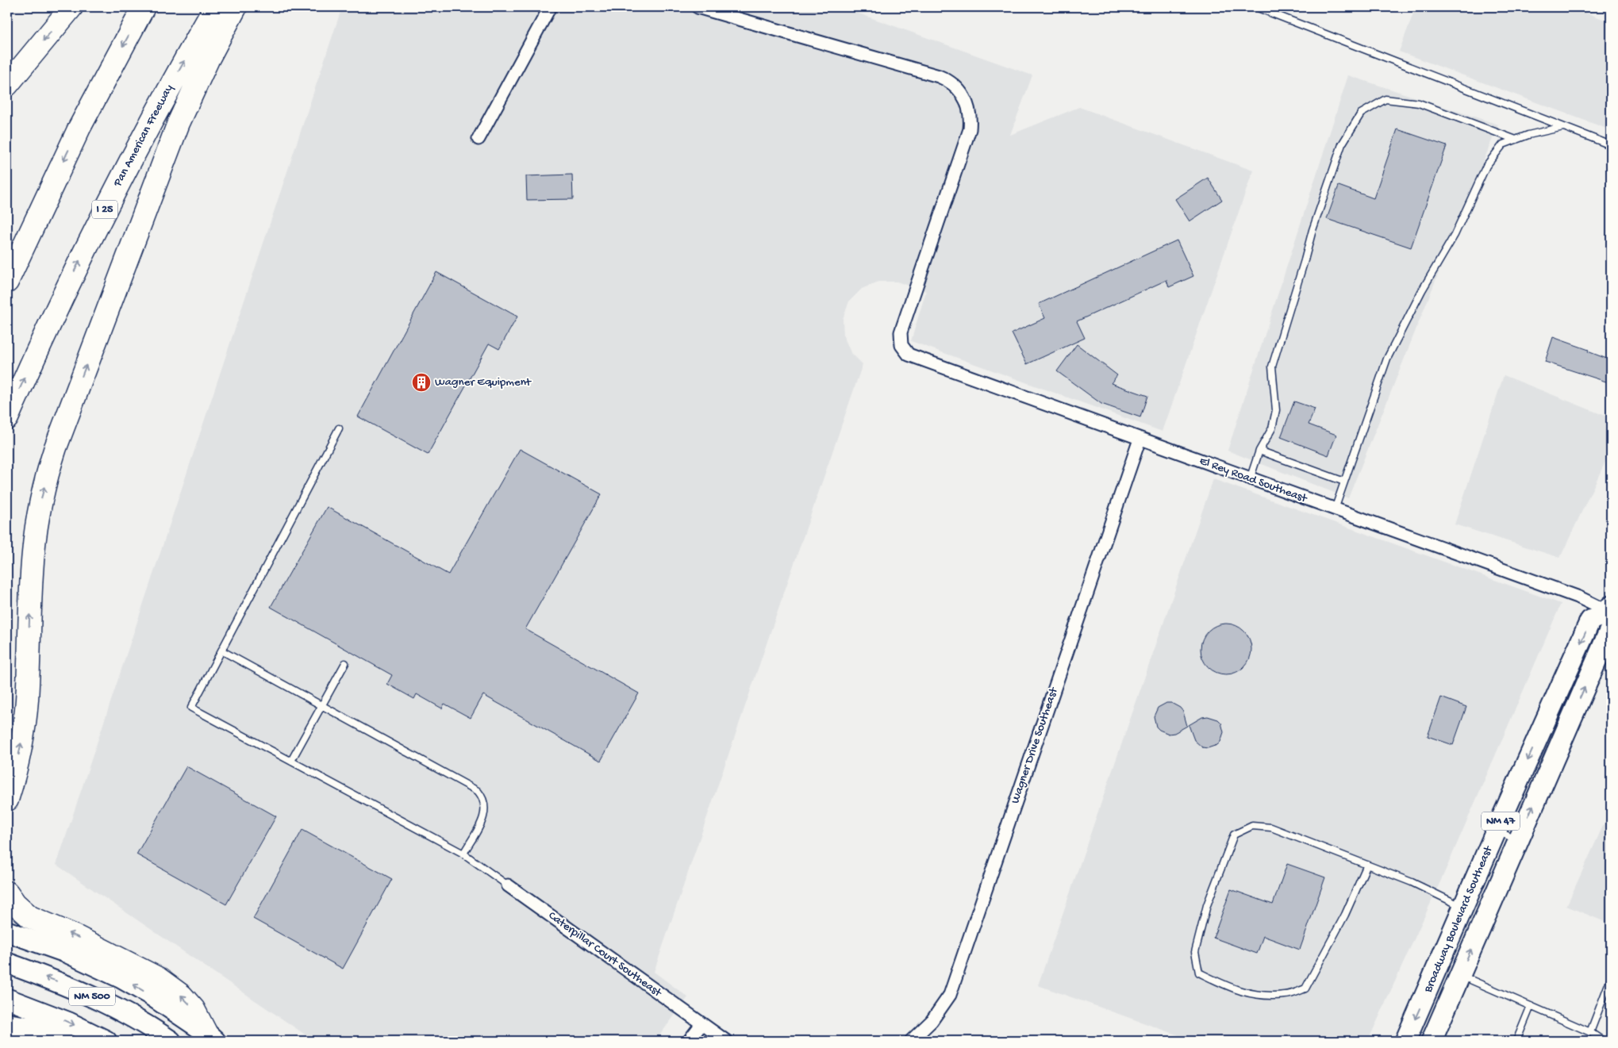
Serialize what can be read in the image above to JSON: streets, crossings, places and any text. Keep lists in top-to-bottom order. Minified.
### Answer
{"streets":{"highway":["Pan American Freeway","I 25"],"main road":["NM 47","Broadway Boulevard Southeast","NM 500"],"street":["El Rey Road Southeast","Wagner Drive Southeast","Caterpillar Court Southeast"]},"crossings":[["El Rey Road Southeast","Wagner Drive Southeast"],["El Rey Road Southeast","Broadway Boulevard Southeast"]],"places":{"building":["Wagner Equipment"]}}
